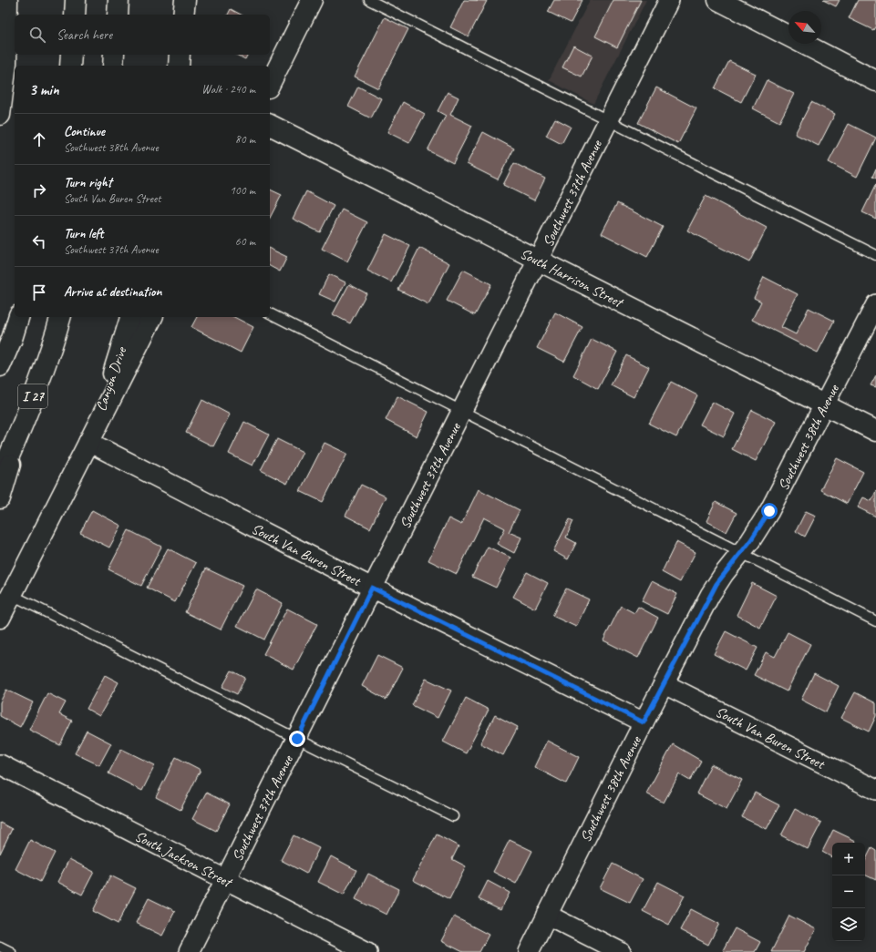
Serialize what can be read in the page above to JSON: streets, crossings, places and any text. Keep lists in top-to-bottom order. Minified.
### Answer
{"streets":{"main road":["South Harrison Street","Canyon Drive","I 27"],"street":["Southwest 37th Avenue","Southwest 38th Avenue","South Van Buren Street","South Jackson Street"]},"crossings":[["Southwest 37th Avenue","South Harrison Street"],["Southwest 37th Avenue","South Van Buren Street"],["Southwest 37th Avenue","South Jackson Street"],["South Harrison Street","Southwest 38th Avenue"],["Canyon Drive","South Van Buren Street"],["Southwest 38th Avenue","South Van Buren Street"]],"north":"top left","page":{"search":"Search here","heading":["3 min","Walk · 240 m"],"list":[["Continue","Southwest 38th Avenue","80 m"],["Turn right","South Van Buren Street","100 m"],["Turn left","Southwest 37th Avenue","60 m"],"Arrive at destination"],"map_buttons":["+","−"]}}
